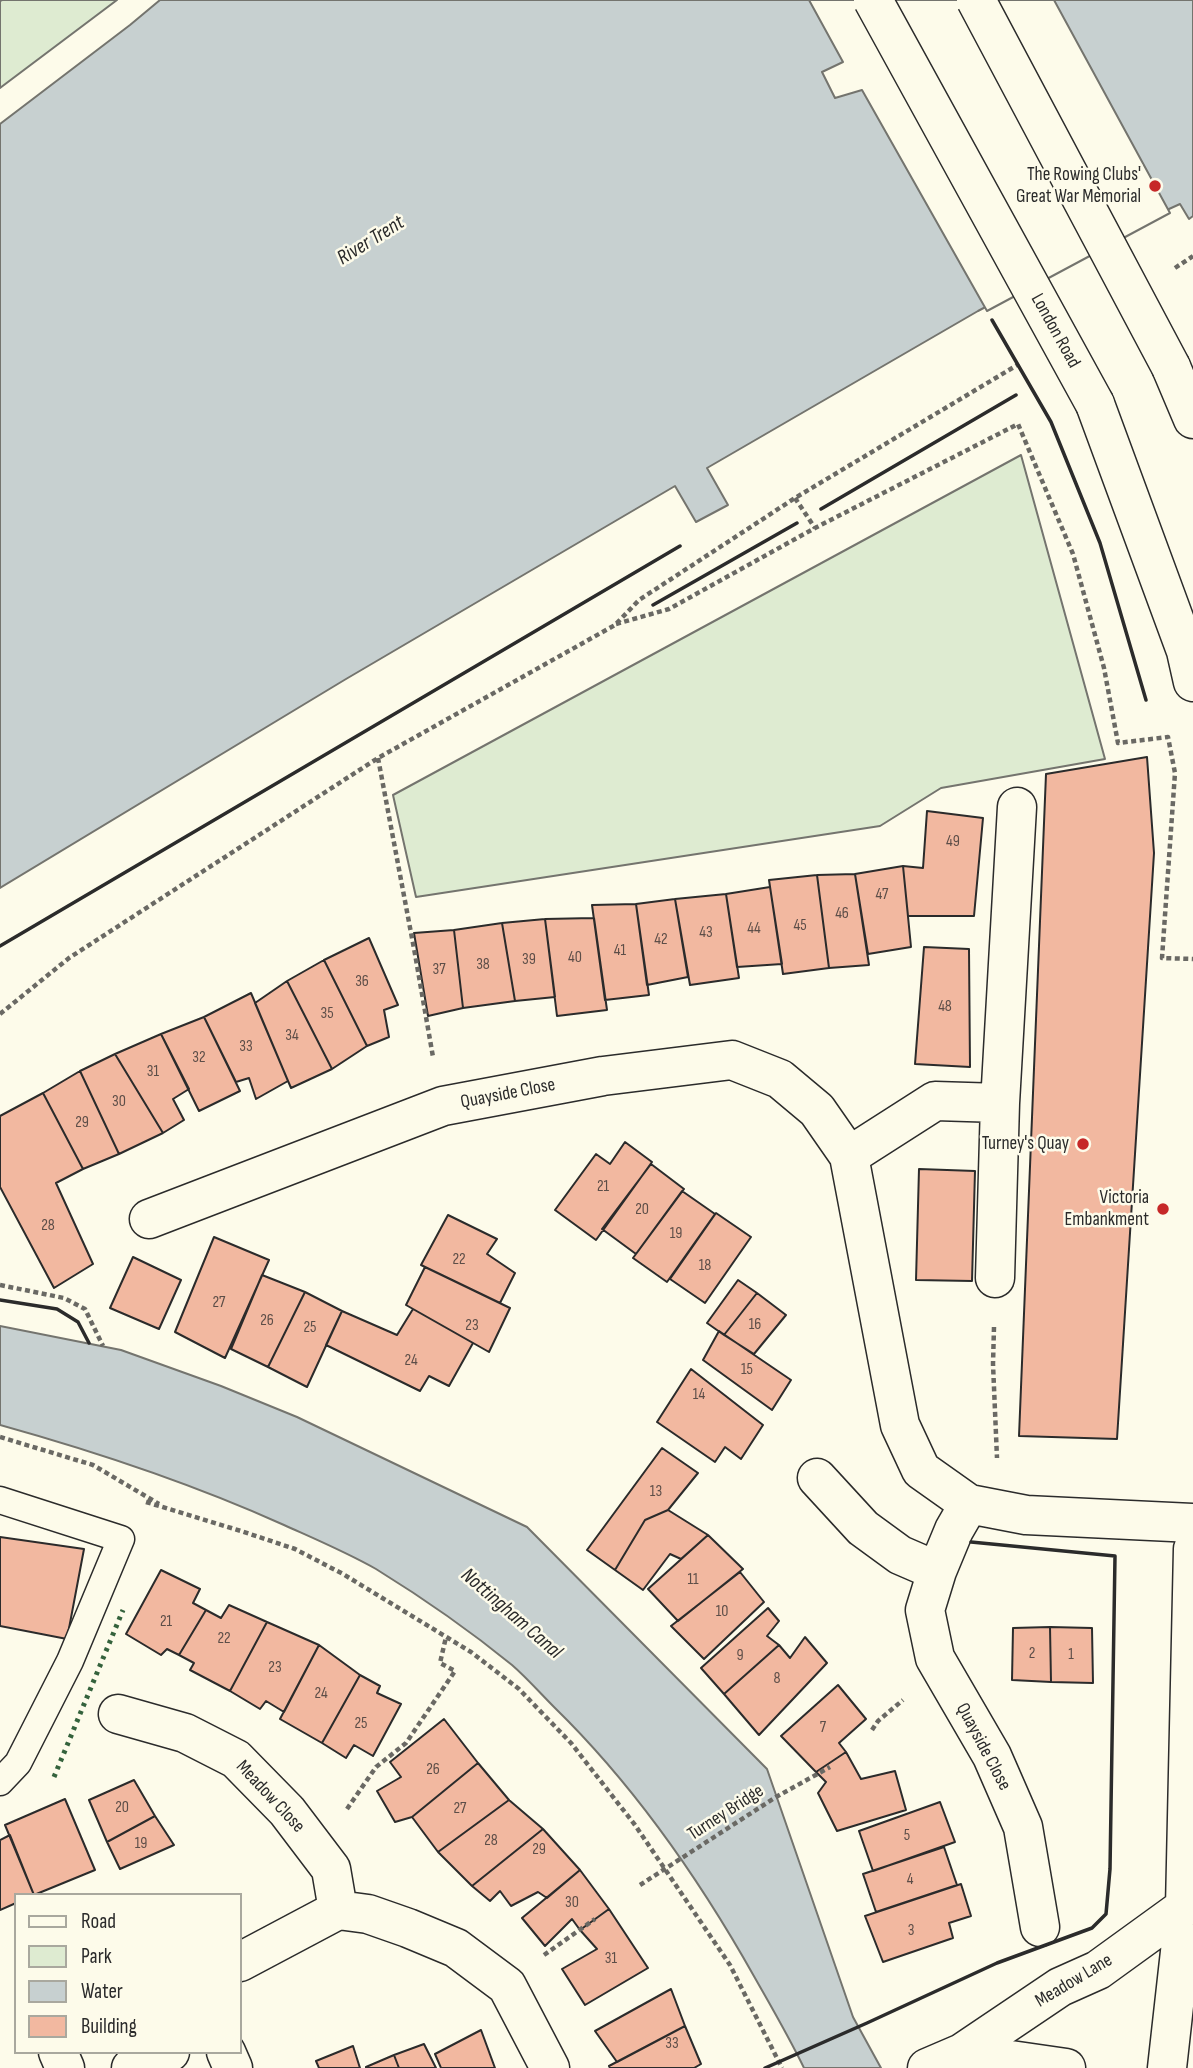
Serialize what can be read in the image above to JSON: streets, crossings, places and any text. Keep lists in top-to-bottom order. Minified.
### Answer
{"streets":{"street":["London Road","Quayside Close","Meadow Close","Meadow Lane"],"path":["Turney Bridge"]},"water":["River Trent","Nottingham Canal"],"places":["The Rowing Clubs' Great War Memorial","Turney's Quay","Victoria Embankment"],"house_numbers":["49","47","46","45","44","43","42","41","40","39","38","37","36","48","35","34","33","32","31","30","29","21","20","28","19","22","18","27","26","16","23","25","24","15","14","13","11","10","21","22","2","1","9","23","8","24","25","7","26","20","27","5","28","19","29","4","30","3","31","33"],"legend":["Road","Park","Water","Building"]}
